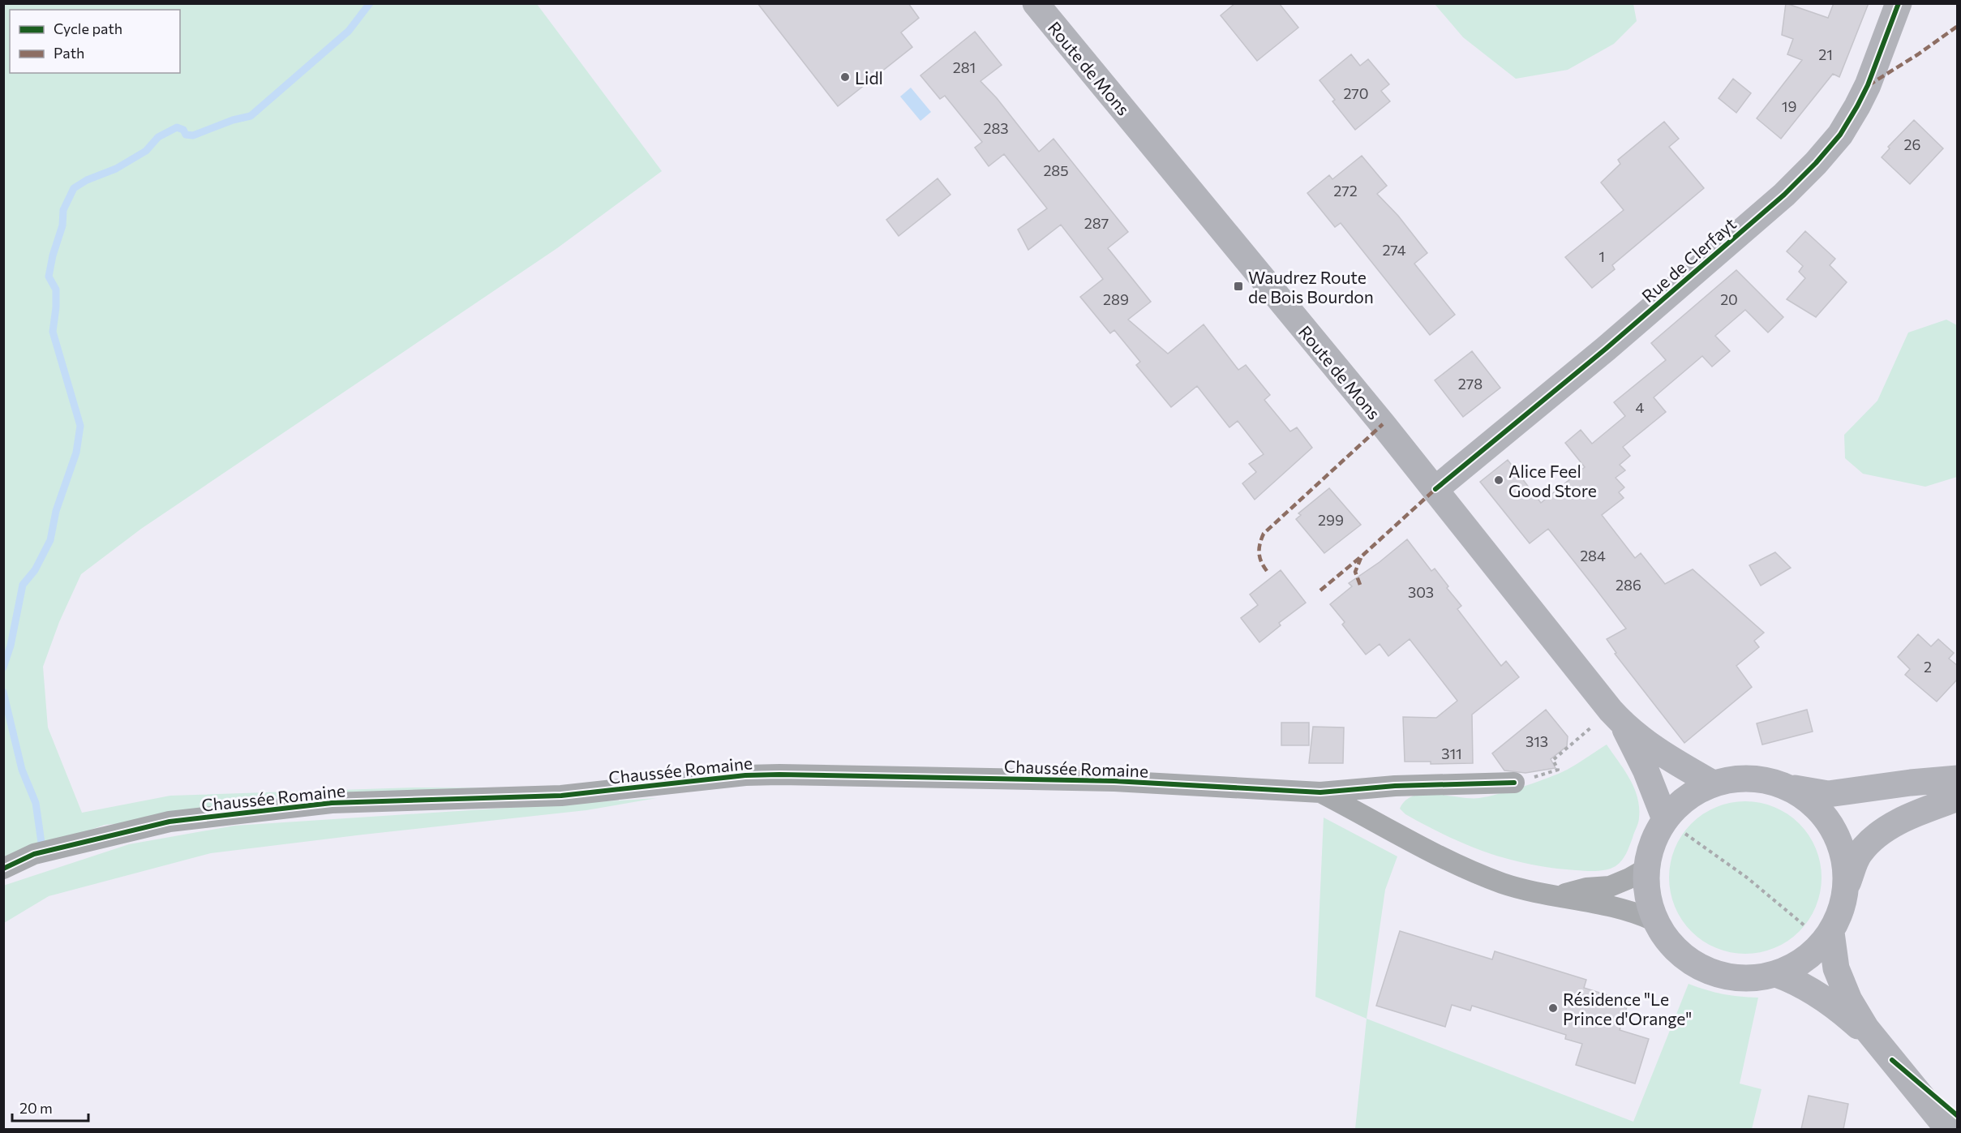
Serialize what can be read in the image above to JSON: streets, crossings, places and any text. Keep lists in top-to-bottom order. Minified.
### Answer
{"streets":{"main road":["Route de Mons","Rue de Clerfayt"],"street":["Chaussée Romaine"]},"crossings":[["Route de Mons","Rue de Clerfayt"]],"places":{"other":["Lidl","Alice Feel Good Store","Résidence \"Le Prince d'Orange\""],"transit":["Waudrez Route de Bois Bourdon"]},"house_numbers":["21","281","270","19","283","26","285","272","287","274","1","289","20","278","4","299","284","286","303","2","313","311"],"legend":["Cycle path","Path"],"scale_bar":"20 m"}
